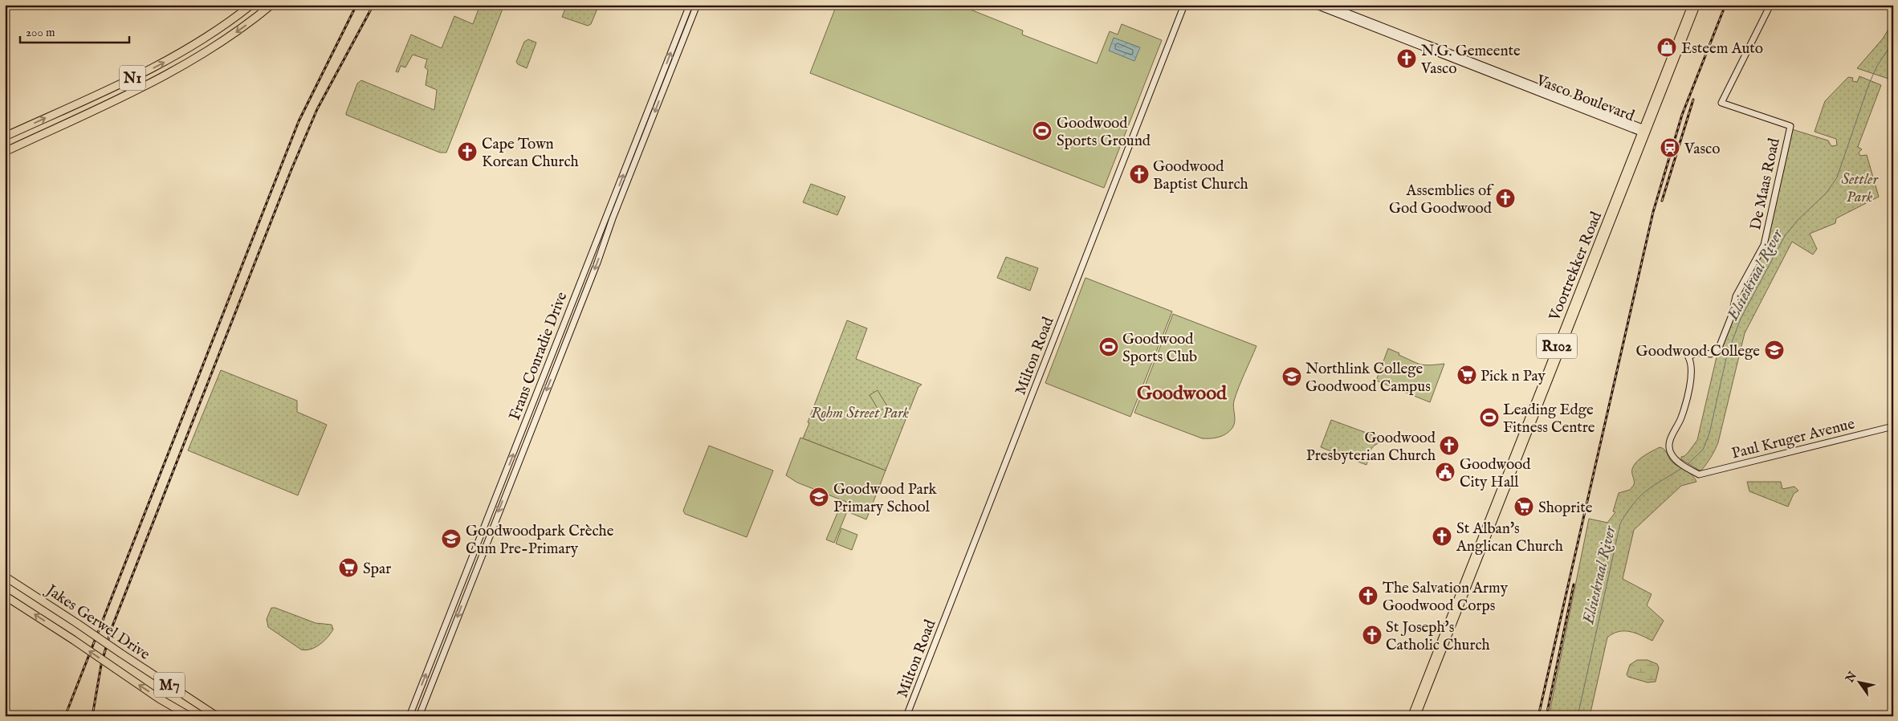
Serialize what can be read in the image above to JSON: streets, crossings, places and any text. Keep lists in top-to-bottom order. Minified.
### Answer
{"streets":{"highway":["N1","Jakes Gerwel Drive","M7"],"main road":["Vasco Boulevard","De Maas Road","Voortrekker Road","R102","Frans Conradie Drive","Milton Road","Paul Kruger Avenue"]},"crossings":[["Vasco Boulevard","Voortrekker Road"],["De Maas Road","Paul Kruger Avenue"]],"districts":["Goodwood"],"water":["Elsieskraal River"],"parks":["Settler Park","Rohm Street Park"],"places":{"shop":["Esteem Auto"],"church":["N.G. Gemeente Vasco","Cape Town Korean Church","Goodwood Baptist Church","Assemblies of God Goodwood","Goodwood Presbyterian Church","St Alban's Anglican Church","The Salvation Army Goodwood Corps","St Joseph's Catholic Church"],"sports":["Goodwood Sports Ground","Goodwood Sports Club","Leading Edge Fitness Centre"],"station":["Vasco"],"school or university":["Goodwood College","Northlink College Goodwood Campus","Goodwood Park Primary School","Goodwoodpark Crèche Cum Pre-Primary"],"supermarket":["Pick n Pay","Shoprite","Spar"],"public building":["Goodwood City Hall"]},"scale_bar":"200 m","north":"top left"}
